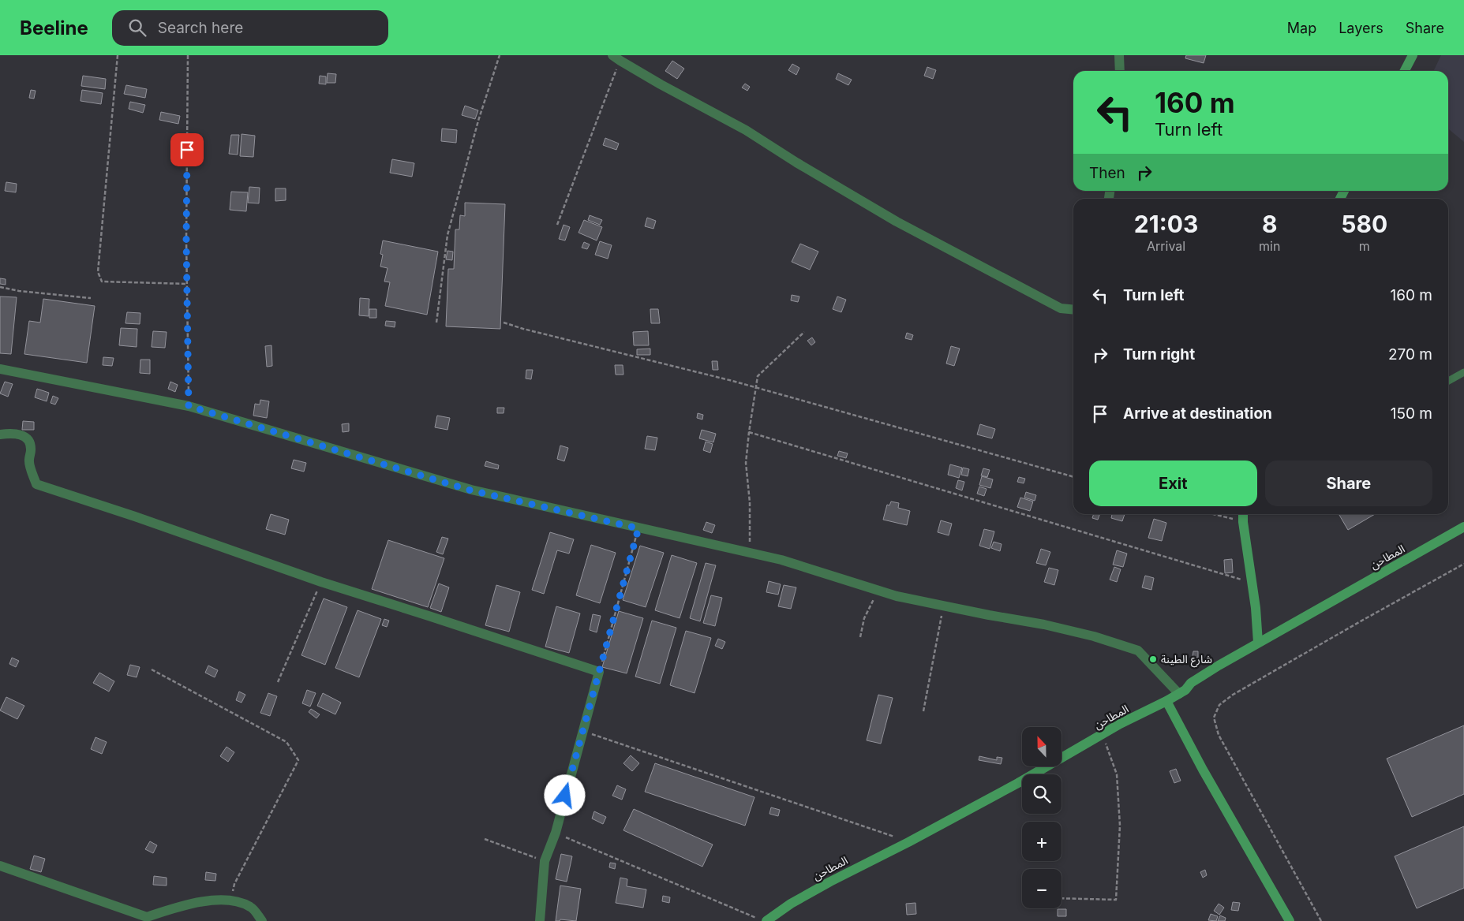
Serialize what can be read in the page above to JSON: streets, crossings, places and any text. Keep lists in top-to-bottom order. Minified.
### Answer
{"streets":{"main road":["المطاحن"]},"places":["شارع الطينة"],"north":"top","page":{"header":"Beeline","search":"Search here","nav":["Map","Layers","Share"],"turn":["160 m","Turn left"],"then":"Then","eta":["21:03","Arrival","8","min","580","m"],"list":[{"name":"Turn left","value":"160 m"},{"name":"Turn right","value":"270 m"},{"name":"Arrive at destination","value":"150 m"}],"buttons":["Exit","Share"],"map_buttons":["+","−"]}}
